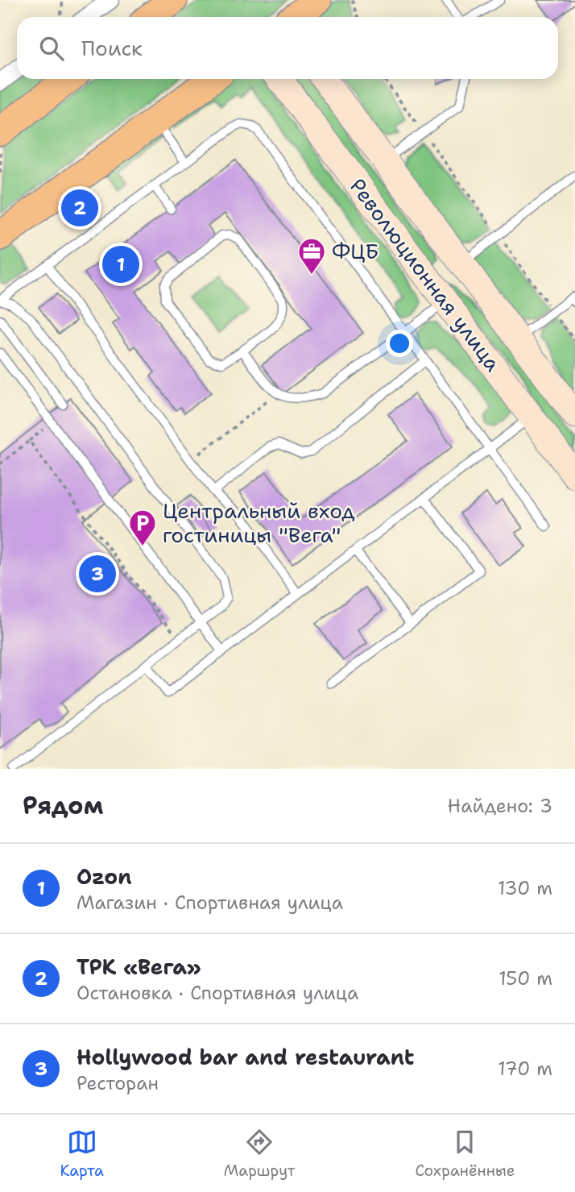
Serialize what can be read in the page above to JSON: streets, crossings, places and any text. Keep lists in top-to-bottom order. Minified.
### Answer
{"streets":{"main road":["Революционная улица"]},"places":{"office":["ФЦБ"],"parking":["Центральный вход гостиницы \"Вега\""]},"page":{"search":"Поиск","pins":["2","1","3"],"heading":["Рядом","Найдено: 3"],"list":[{"mark":"1","name":"Ozon","note":"Магазин · Спортивная улица","value":"130 m"},{"mark":"2","name":"ТРК «Вега»","note":"Остановка · Спортивная улица","value":"150 m"},{"mark":"3","name":"Hollywood bar and restaurant","note":"Ресторан","value":"170 m"}],"nav":["Карта","Маршрут","Сохранённые"]}}
